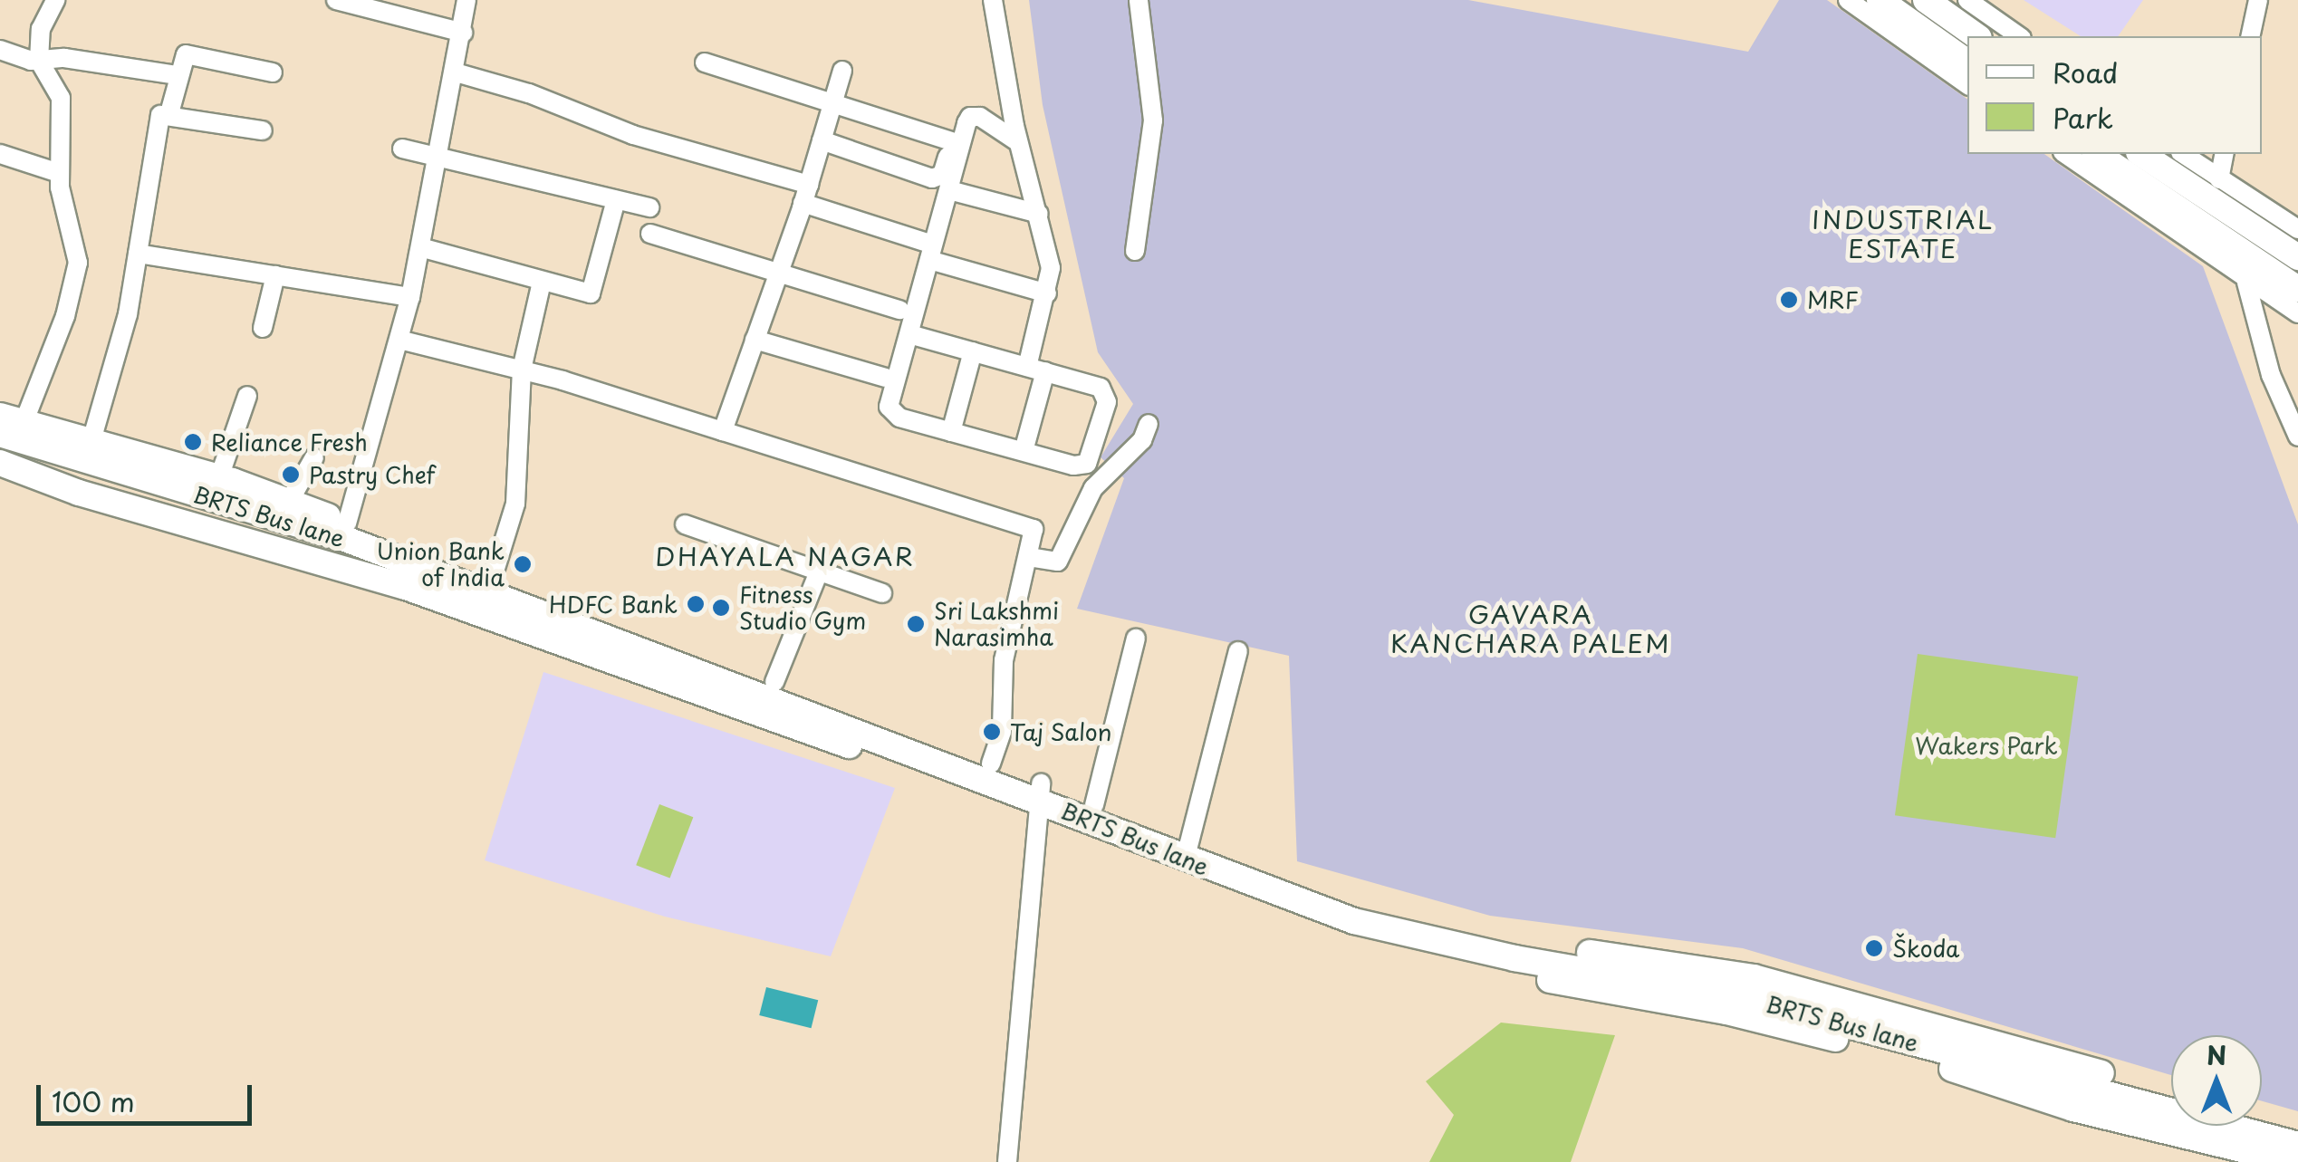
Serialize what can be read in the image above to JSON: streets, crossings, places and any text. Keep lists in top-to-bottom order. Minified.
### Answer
{"streets":{"main road":["BRTS Bus lane"]},"districts":["INDUSTRIAL ESTATE","DHAYALA NAGAR","GAVARA KANCHARA PALEM"],"parks":["Wakers Park"],"places":["MRF","Reliance Fresh","Pastry Chef","Union Bank of India","HDFC Bank","Fitness Studio Gym","Sri Lakshmi Narasimha","Taj Salon","Škoda"],"legend":["Road","Park"],"scale_bar":"100 m","north":"top"}
